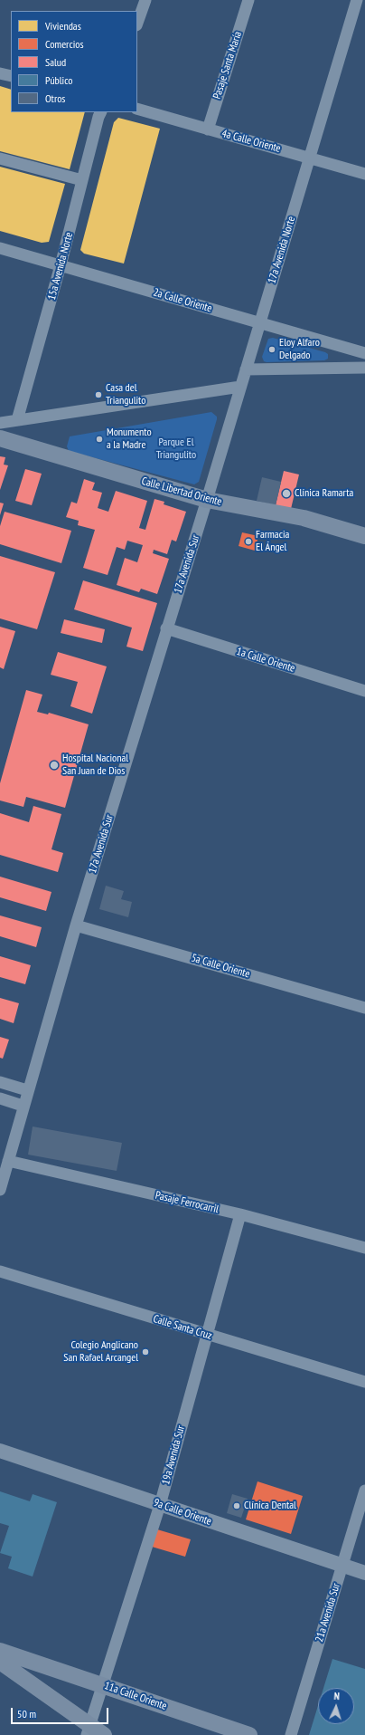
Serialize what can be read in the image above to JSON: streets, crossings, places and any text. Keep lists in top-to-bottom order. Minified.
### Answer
{"streets":{"main road":["Calle Libertad Oriente","11a Calle Oriente"],"street":["Pasaje Santa María","4a Calle Oriente","17a Avenida Norte","15a Avenida Norte","2a Calle Oriente","17a Avenida Sur","1a Calle Oriente","5a Calle Oriente","Pasaje Ferrocarril","Calle Santa Cruz","19a Avenida Sur","9a Calle Oriente","21a Avenida Sur"]},"crossings":[["Pasaje Santa María","4a Calle Oriente"],["4a Calle Oriente","17a Avenida Norte"],["17a Avenida Norte","2a Calle Oriente"],["17a Avenida Norte","Calle Libertad Oriente"],["17a Avenida Norte","17a Avenida Sur"],["15a Avenida Norte","2a Calle Oriente"],["Calle Libertad Oriente","17a Avenida Sur"],["17a Avenida Sur","1a Calle Oriente"],["17a Avenida Sur","5a Calle Oriente"],["17a Avenida Sur","Pasaje Ferrocarril"],["Pasaje Ferrocarril","19a Avenida Sur"],["Calle Santa Cruz","19a Avenida Sur"],["19a Avenida Sur","9a Calle Oriente"],["19a Avenida Sur","11a Calle Oriente"],["9a Calle Oriente","21a Avenida Sur"]],"parks":["Parque El Triangulito"],"places":["Eloy Alfaro Delgado","Casa del Triangulito","Monumento a la Madre","Clínica Ramarta","Farmacia El Ángel","Hospital Nacional San Juan de Dios","Colegio Anglicano San Rafael Arcangel","Clínica Dental"],"legend":["Viviendas","Comercios","Salud","Público","Otros"],"scale_bar":"50 m","north":"top"}
